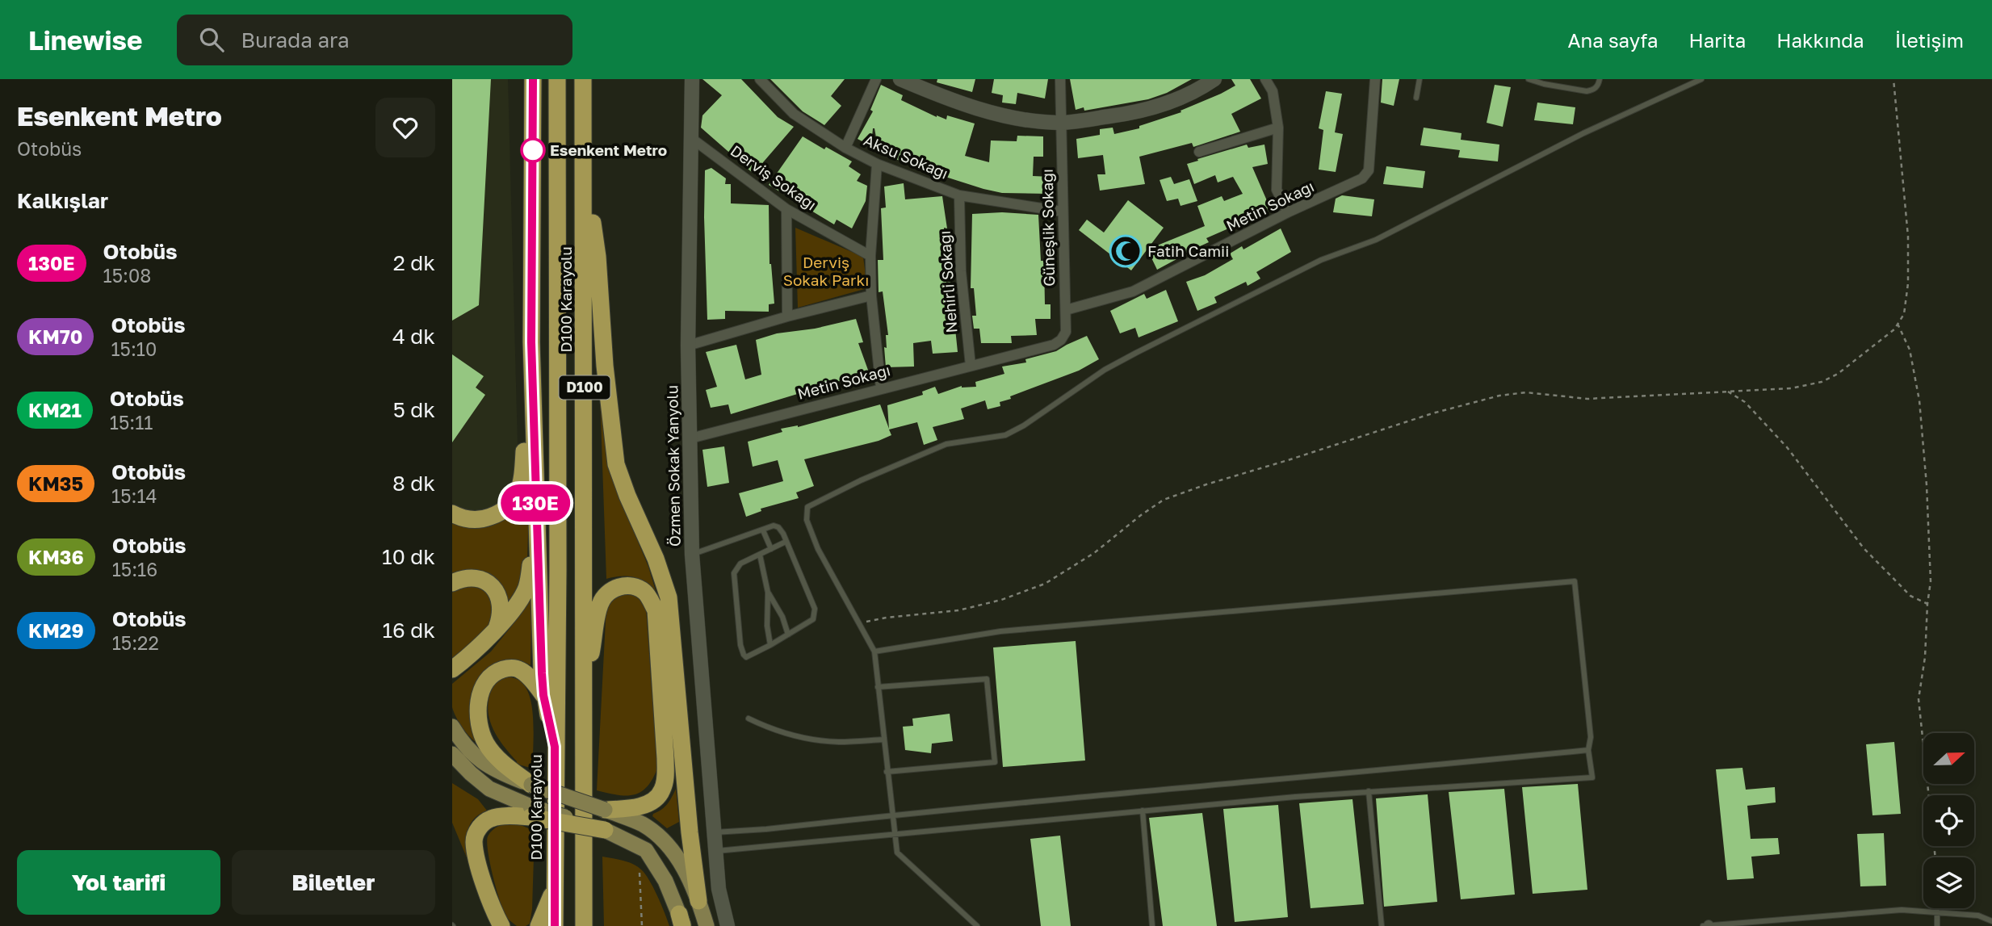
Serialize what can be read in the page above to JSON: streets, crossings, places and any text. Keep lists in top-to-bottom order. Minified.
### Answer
{"streets":{"highway":["D100 Karayolu","D100"],"main road":["Özmen Sokak Yanyolu"],"street":["Aksu Sokağı","Derviş Sokağı","Metin Sokağı","Güneşlik Sokağı","Nehirli Sokağı"]},"crossings":[["Aksu Sokağı","Güneşlik Sokağı"],["Aksu Sokağı","Nehirli Sokağı"],["Derviş Sokağı","Özmen Sokak Yanyolu"],["Metin Sokağı","Güneşlik Sokağı"],["Metin Sokağı","Nehirli Sokağı"],["Metin Sokağı","Özmen Sokak Yanyolu"]],"parks":["Derviş Sokak Parkı"],"places":{"other":["Esenkent Metro"],"mosque":["Fatih Camii"]},"lines":["bus line 130E"],"north":"right","page":{"header":"Linewise","search":"Burada ara","nav":["Ana sayfa","Harita","Hakkında","İletişim"],"heading":[["Esenkent Metro","Otobüs"],"Kalkışlar"],"on_map":"130E","list":[{"mark":"130E","name":"Otobüs","note":"15:08","value":"2 dk"},{"mark":"KM70","name":"Otobüs","note":"15:10","value":"4 dk"},{"mark":"KM21","name":"Otobüs","note":"15:11","value":"5 dk"},{"mark":"KM35","name":"Otobüs","note":"15:14","value":"8 dk"},{"mark":"KM36","name":"Otobüs","note":"15:16","value":"10 dk"},{"mark":"KM29","name":"Otobüs","note":"15:22","value":"16 dk"}],"buttons":["Yol tarifi","Biletler"]}}
